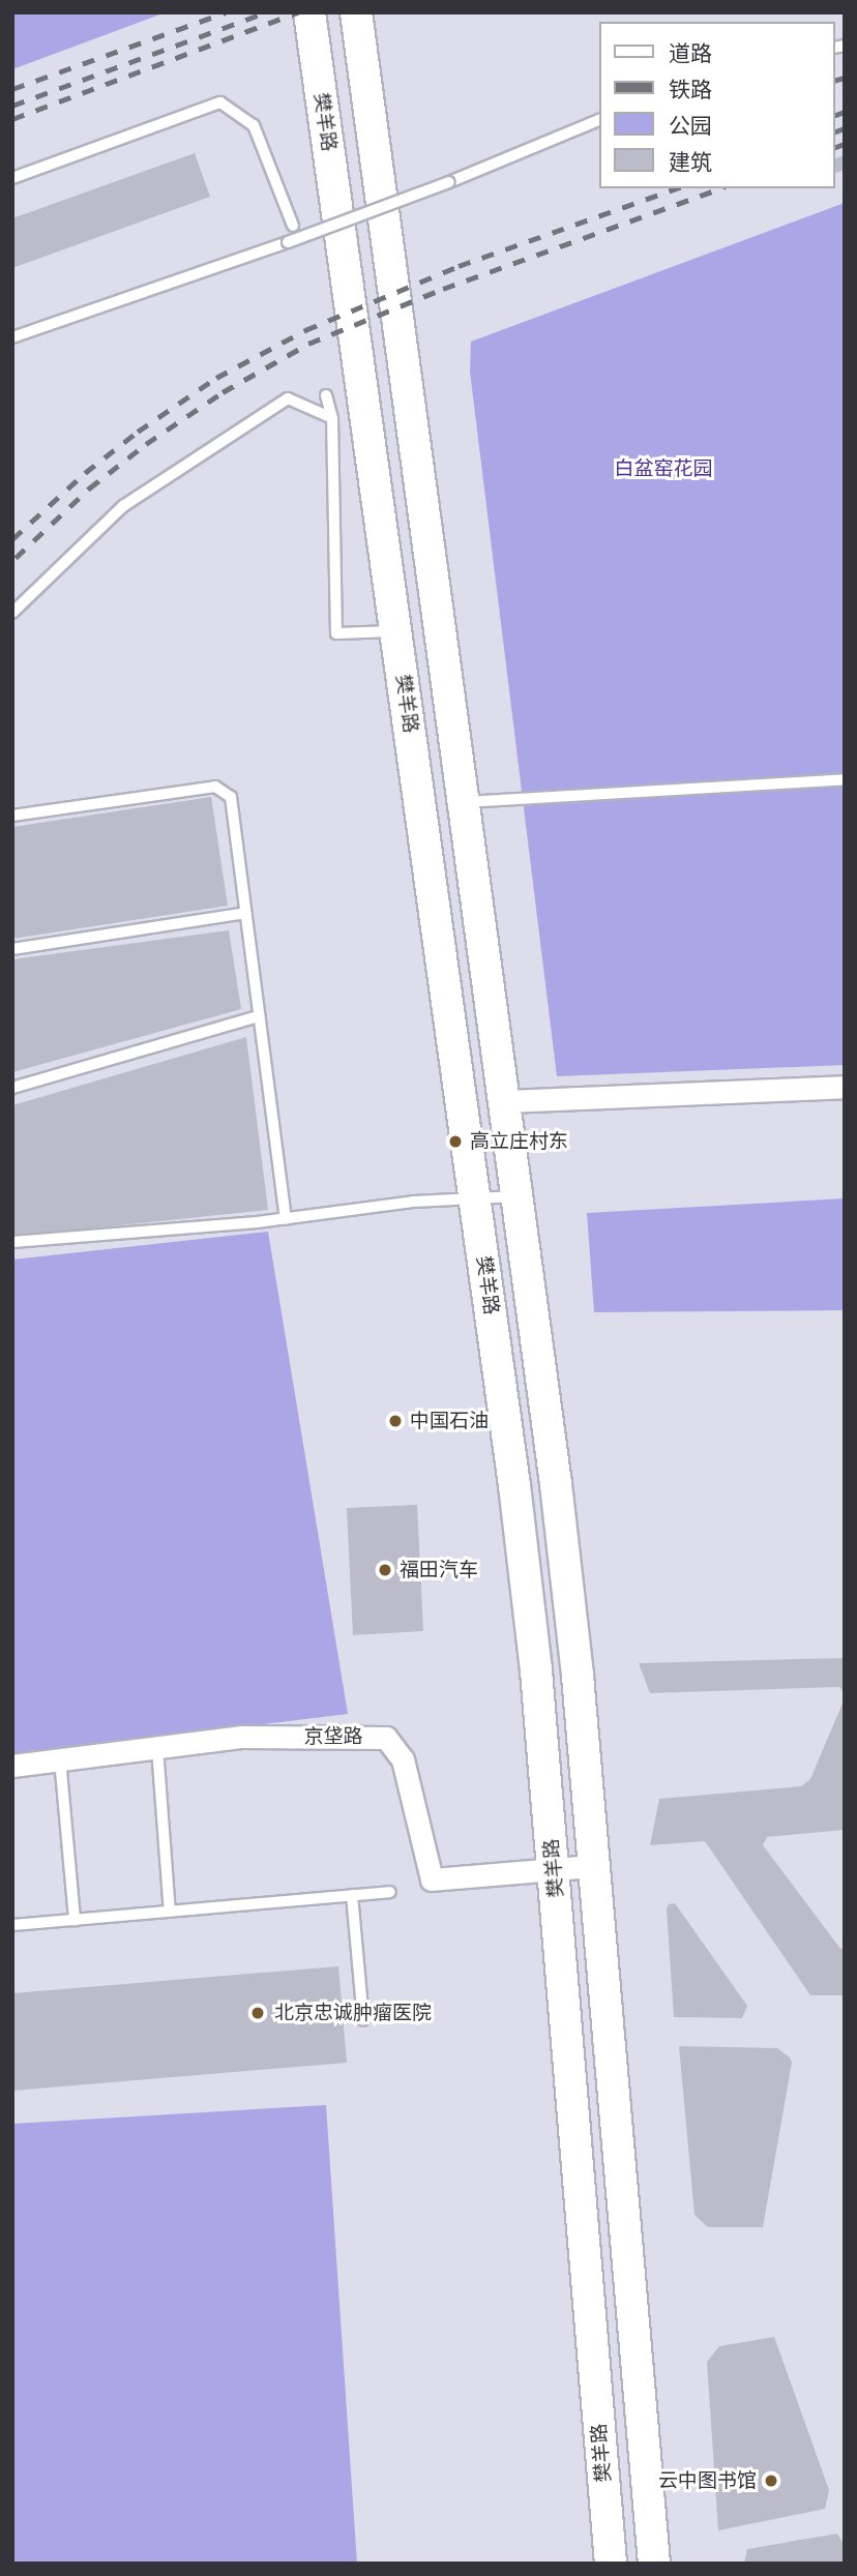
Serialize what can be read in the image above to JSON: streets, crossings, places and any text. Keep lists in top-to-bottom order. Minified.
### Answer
{"streets":{"main road":["樊羊路"],"street":["京垡路"]},"crossings":[["樊羊路","京垡路"]],"parks":["白盆窑花园"],"places":["高立庄村东","中国石油","福田汽车","北京忠诚肿瘤医院","云中图书馆"],"legend":["道路","铁路","公园","建筑"]}
